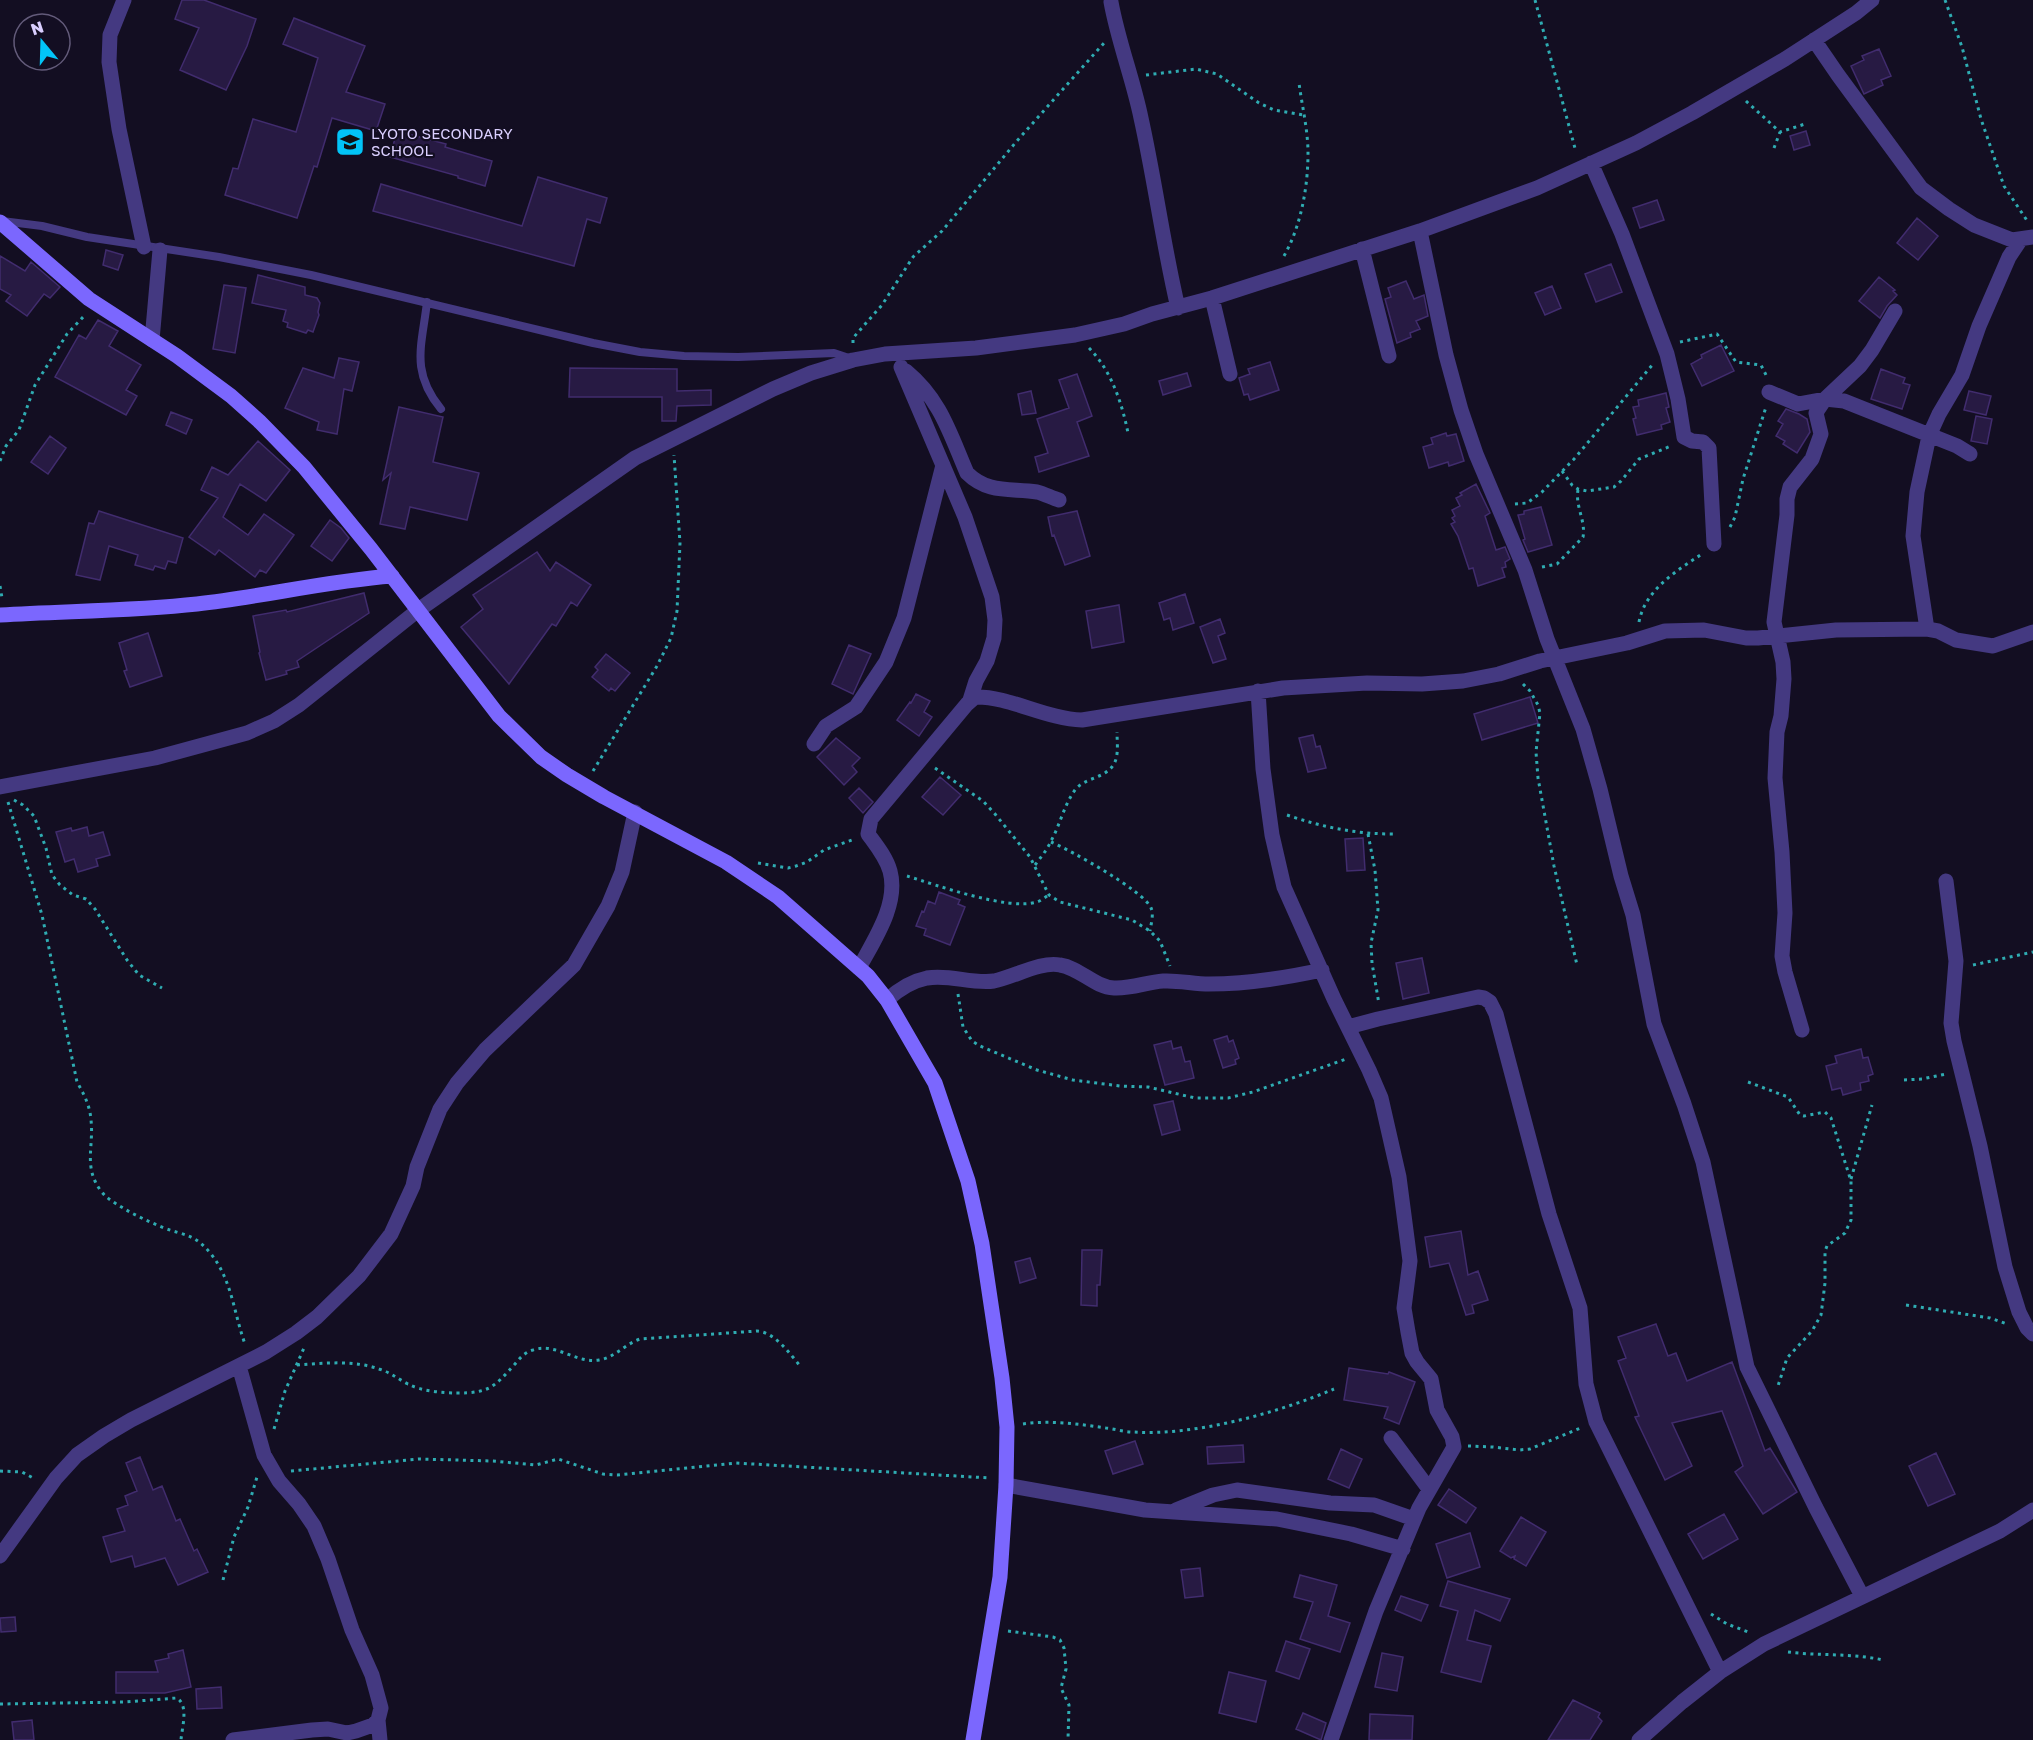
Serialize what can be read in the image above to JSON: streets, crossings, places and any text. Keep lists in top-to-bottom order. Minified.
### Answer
{"places":{"school or university":["LYOTO SECONDARY SCHOOL"]},"north":"top"}
